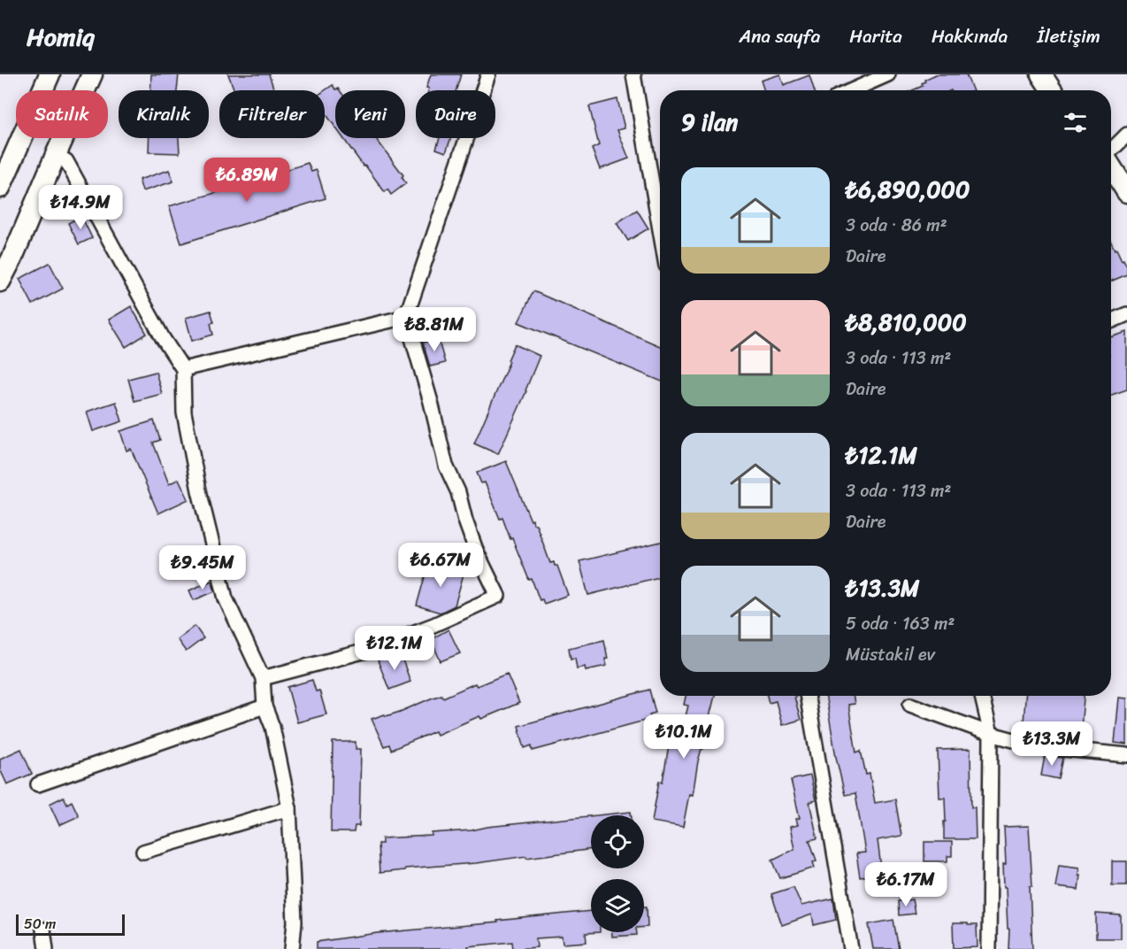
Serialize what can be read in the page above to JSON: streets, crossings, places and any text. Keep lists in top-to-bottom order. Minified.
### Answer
{"scale_bar":"50 m","page":{"header":"Homiq","nav":["Ana sayfa","Harita","Hakkında","İletişim"],"chip":["Satılık","Kiralık","Filtreler","Yeni","Daire"],"heading":"9 ilan","list":[{"name":"₺6,890,000","note":"3 oda · 86 m² · Daire"},{"name":"₺8,810,000","note":"3 oda · 113 m² · Daire"},{"name":"₺12.1M","note":"3 oda · 113 m² · Daire"},{"name":"₺13.3M","note":"5 oda · 163 m² · Müstakil ev"}],"price":["₺6.89M","₺14.9M","₺8.81M","₺6.67M","₺9.45M","₺12.1M","₺10.1M","₺13.3M","₺6.17M"],"scale":"50 m"}}
